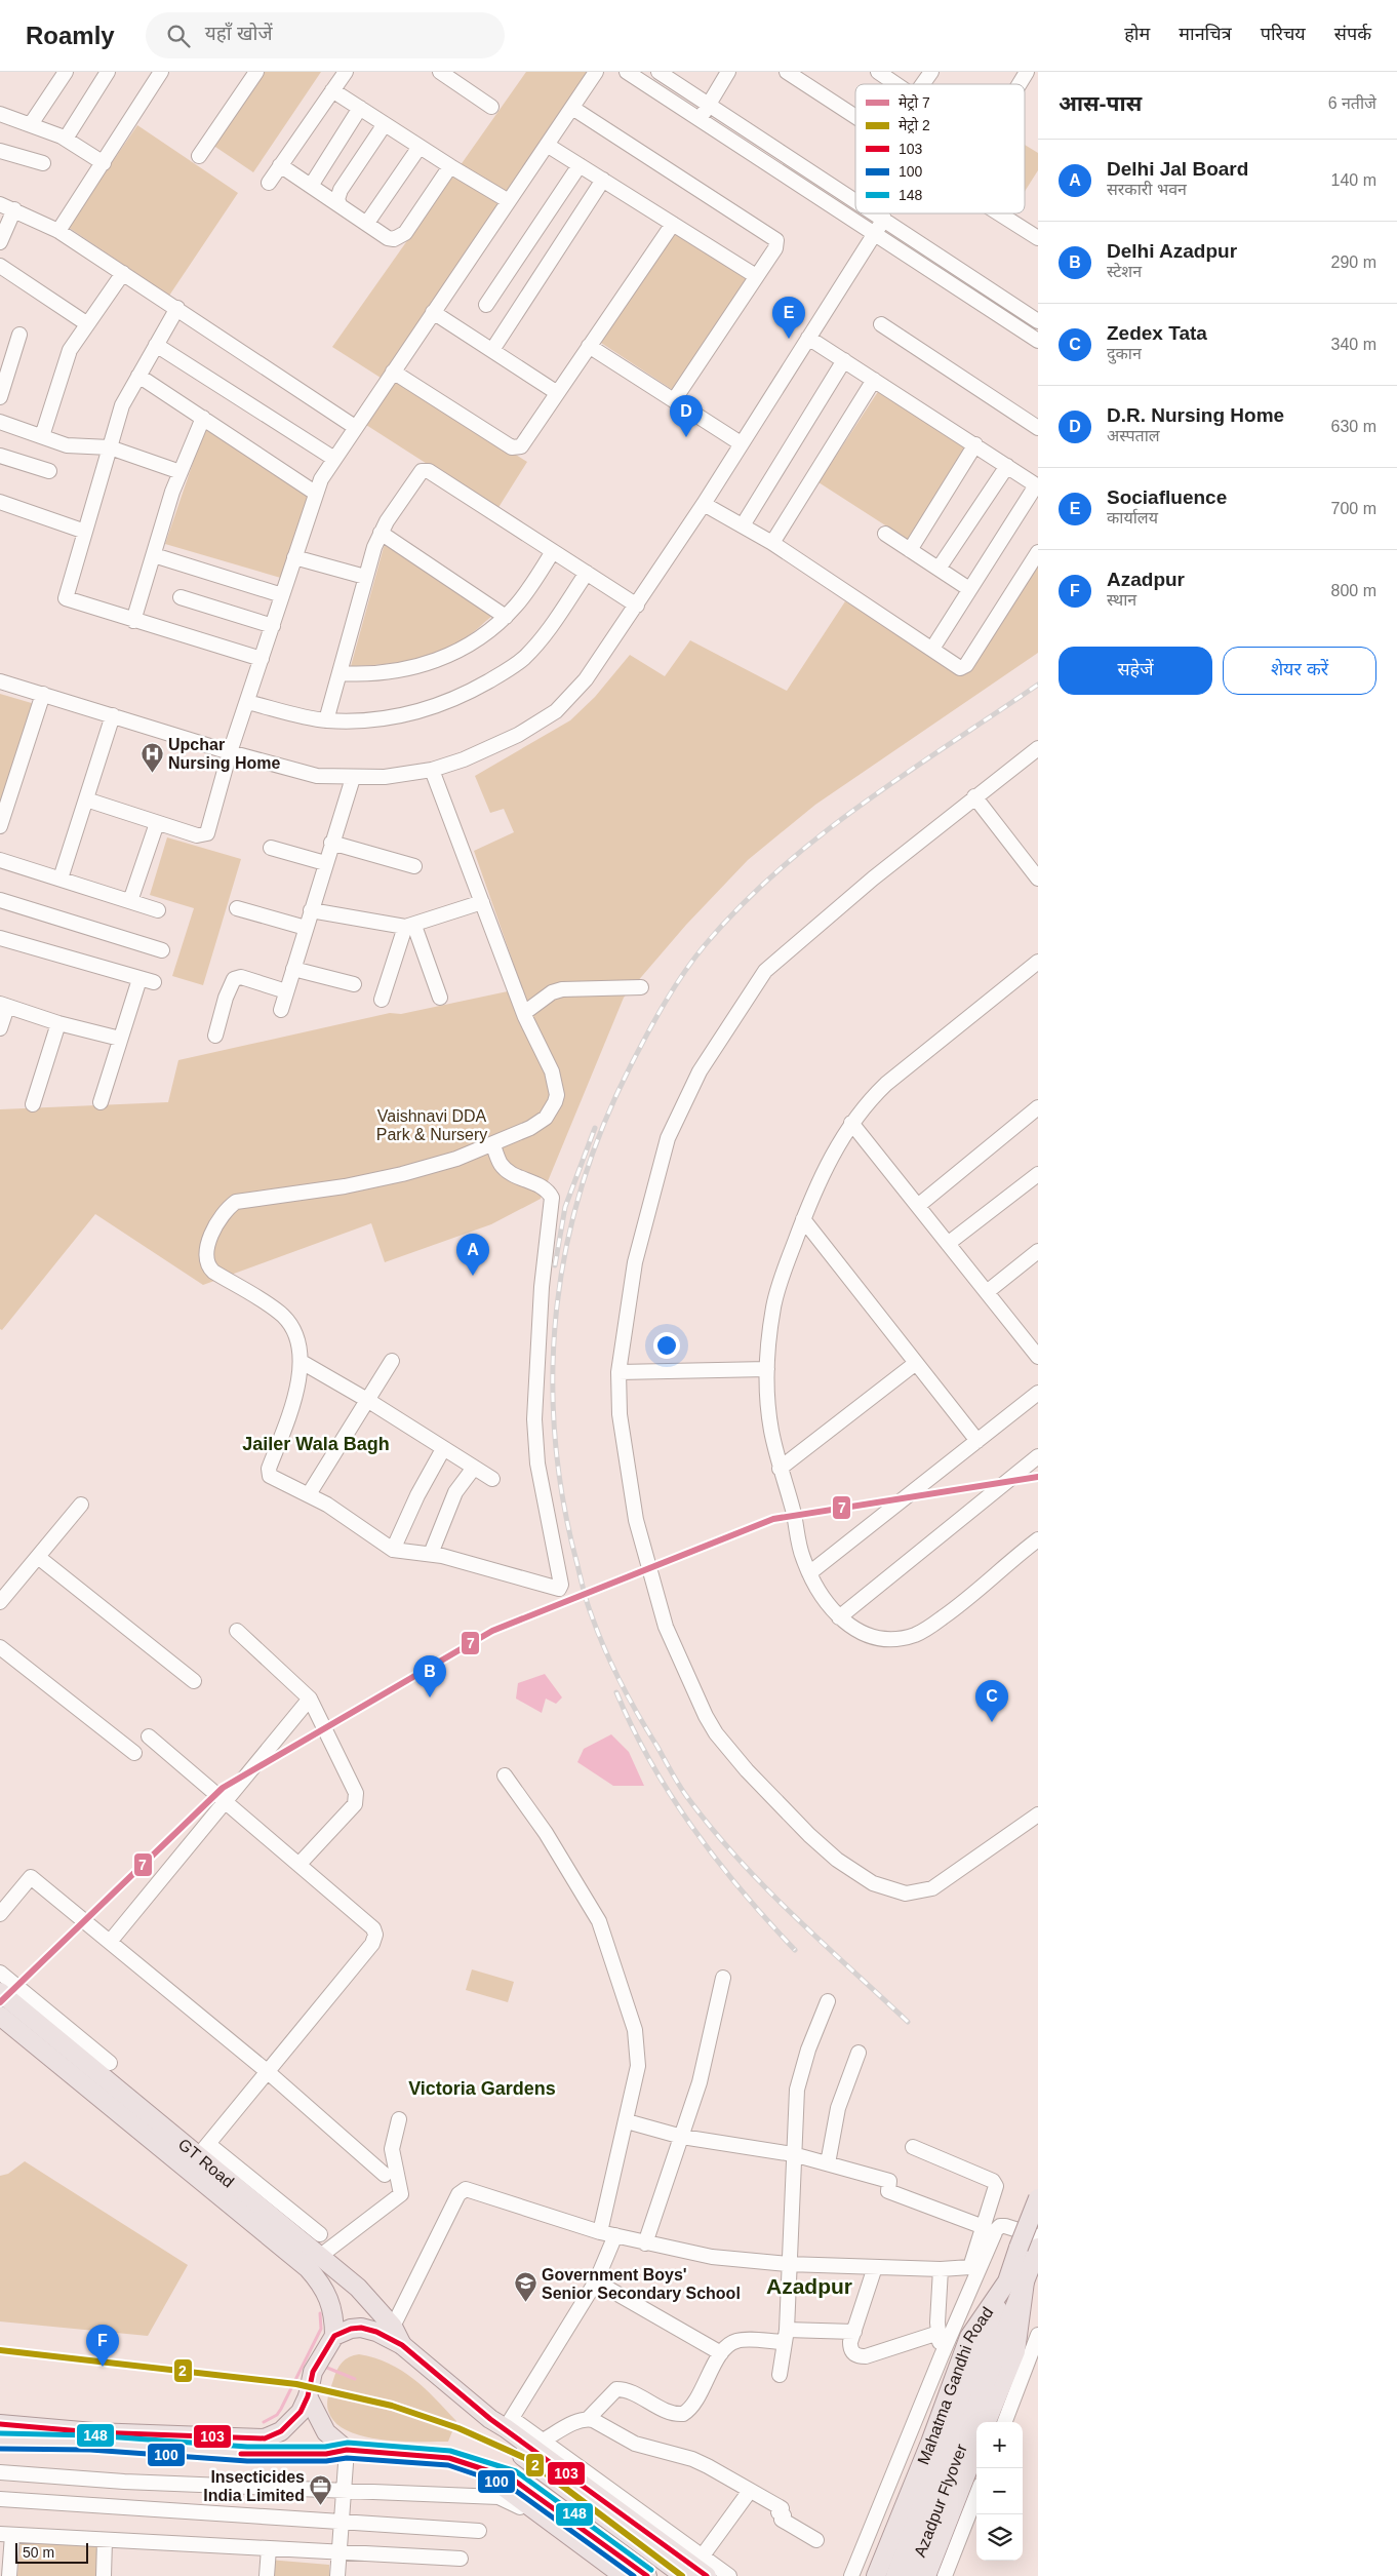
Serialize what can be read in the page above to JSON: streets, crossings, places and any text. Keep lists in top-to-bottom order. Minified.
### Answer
{"streets":{"main road":["GT Road","Mahatma Gandhi Road","Azadpur Flyover"]},"crossings":[["Mahatma Gandhi Road","Azadpur Flyover"]],"districts":["Jailer Wala Bagh","Victoria Gardens","Azadpur"],"parks":["Vaishnavi DDA Park & Nursery"],"places":{"hospital":["Upchar Nursing Home"],"school or university":["Government Boys' Senior Secondary School"],"office":["Insecticides India Limited"]},"lines":["metro line 7","transit line 103","metro line 2","transit line 148","transit line 100"],"legend":["मेट्रो 7","मेट्रो 2","103","100","148"],"scale_bar":"50 m","page":{"header":"Roamly","search":"यहाँ खोजें","nav":["होम","मानचित्र","परिचय","संपर्क"],"heading":["आस-पास","6 नतीजे"],"list":[{"mark":"A","name":"Delhi Jal Board","note":"सरकारी भवन","value":"140 m"},{"mark":"B","name":"Delhi Azadpur","note":"स्टेशन","value":"290 m"},{"mark":"C","name":"Zedex Tata","note":"दुकान","value":"340 m"},{"mark":"D","name":"D.R. Nursing Home","note":"अस्पताल","value":"630 m"},{"mark":"E","name":"Sociafluence","note":"कार्यालय","value":"700 m"},{"mark":"F","name":"Azadpur","note":"स्थान","value":"800 m"}],"pins":["E","D","A","B","C","F"],"buttons":["सहेजें","शेयर करें"],"map_buttons":["+","−"],"scale":"50 m"}}
